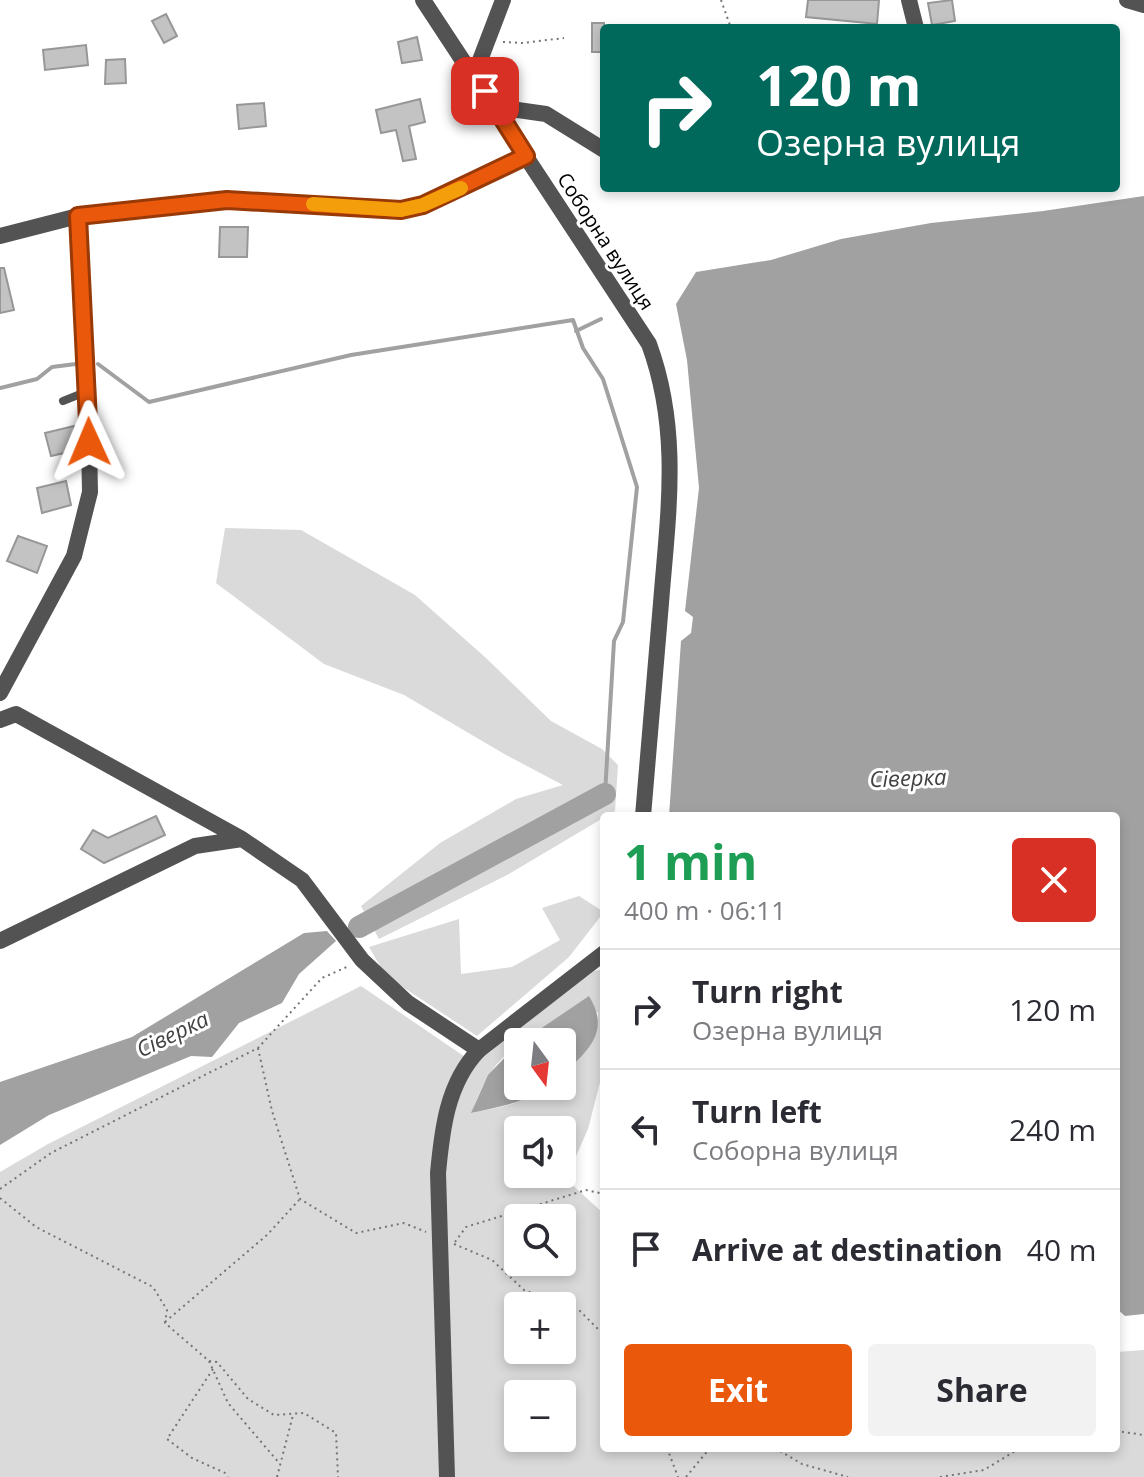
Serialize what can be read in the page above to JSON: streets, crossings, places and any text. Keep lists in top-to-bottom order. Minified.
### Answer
{"streets":{"street":["Соборна вулиця"]},"water":["Сіверка"],"north":"bottom","page":{"turn":["120 m","Озерна вулиця"],"heading":["1 min","400 m · 06:11"],"list":[{"name":"Turn right","note":"Озерна вулиця","value":"120 m"},{"name":"Turn left","note":"Соборна вулиця","value":"240 m"},{"name":"Arrive at destination","value":"40 m"}],"map_buttons":["+","−"],"buttons":["Exit","Share"]}}
